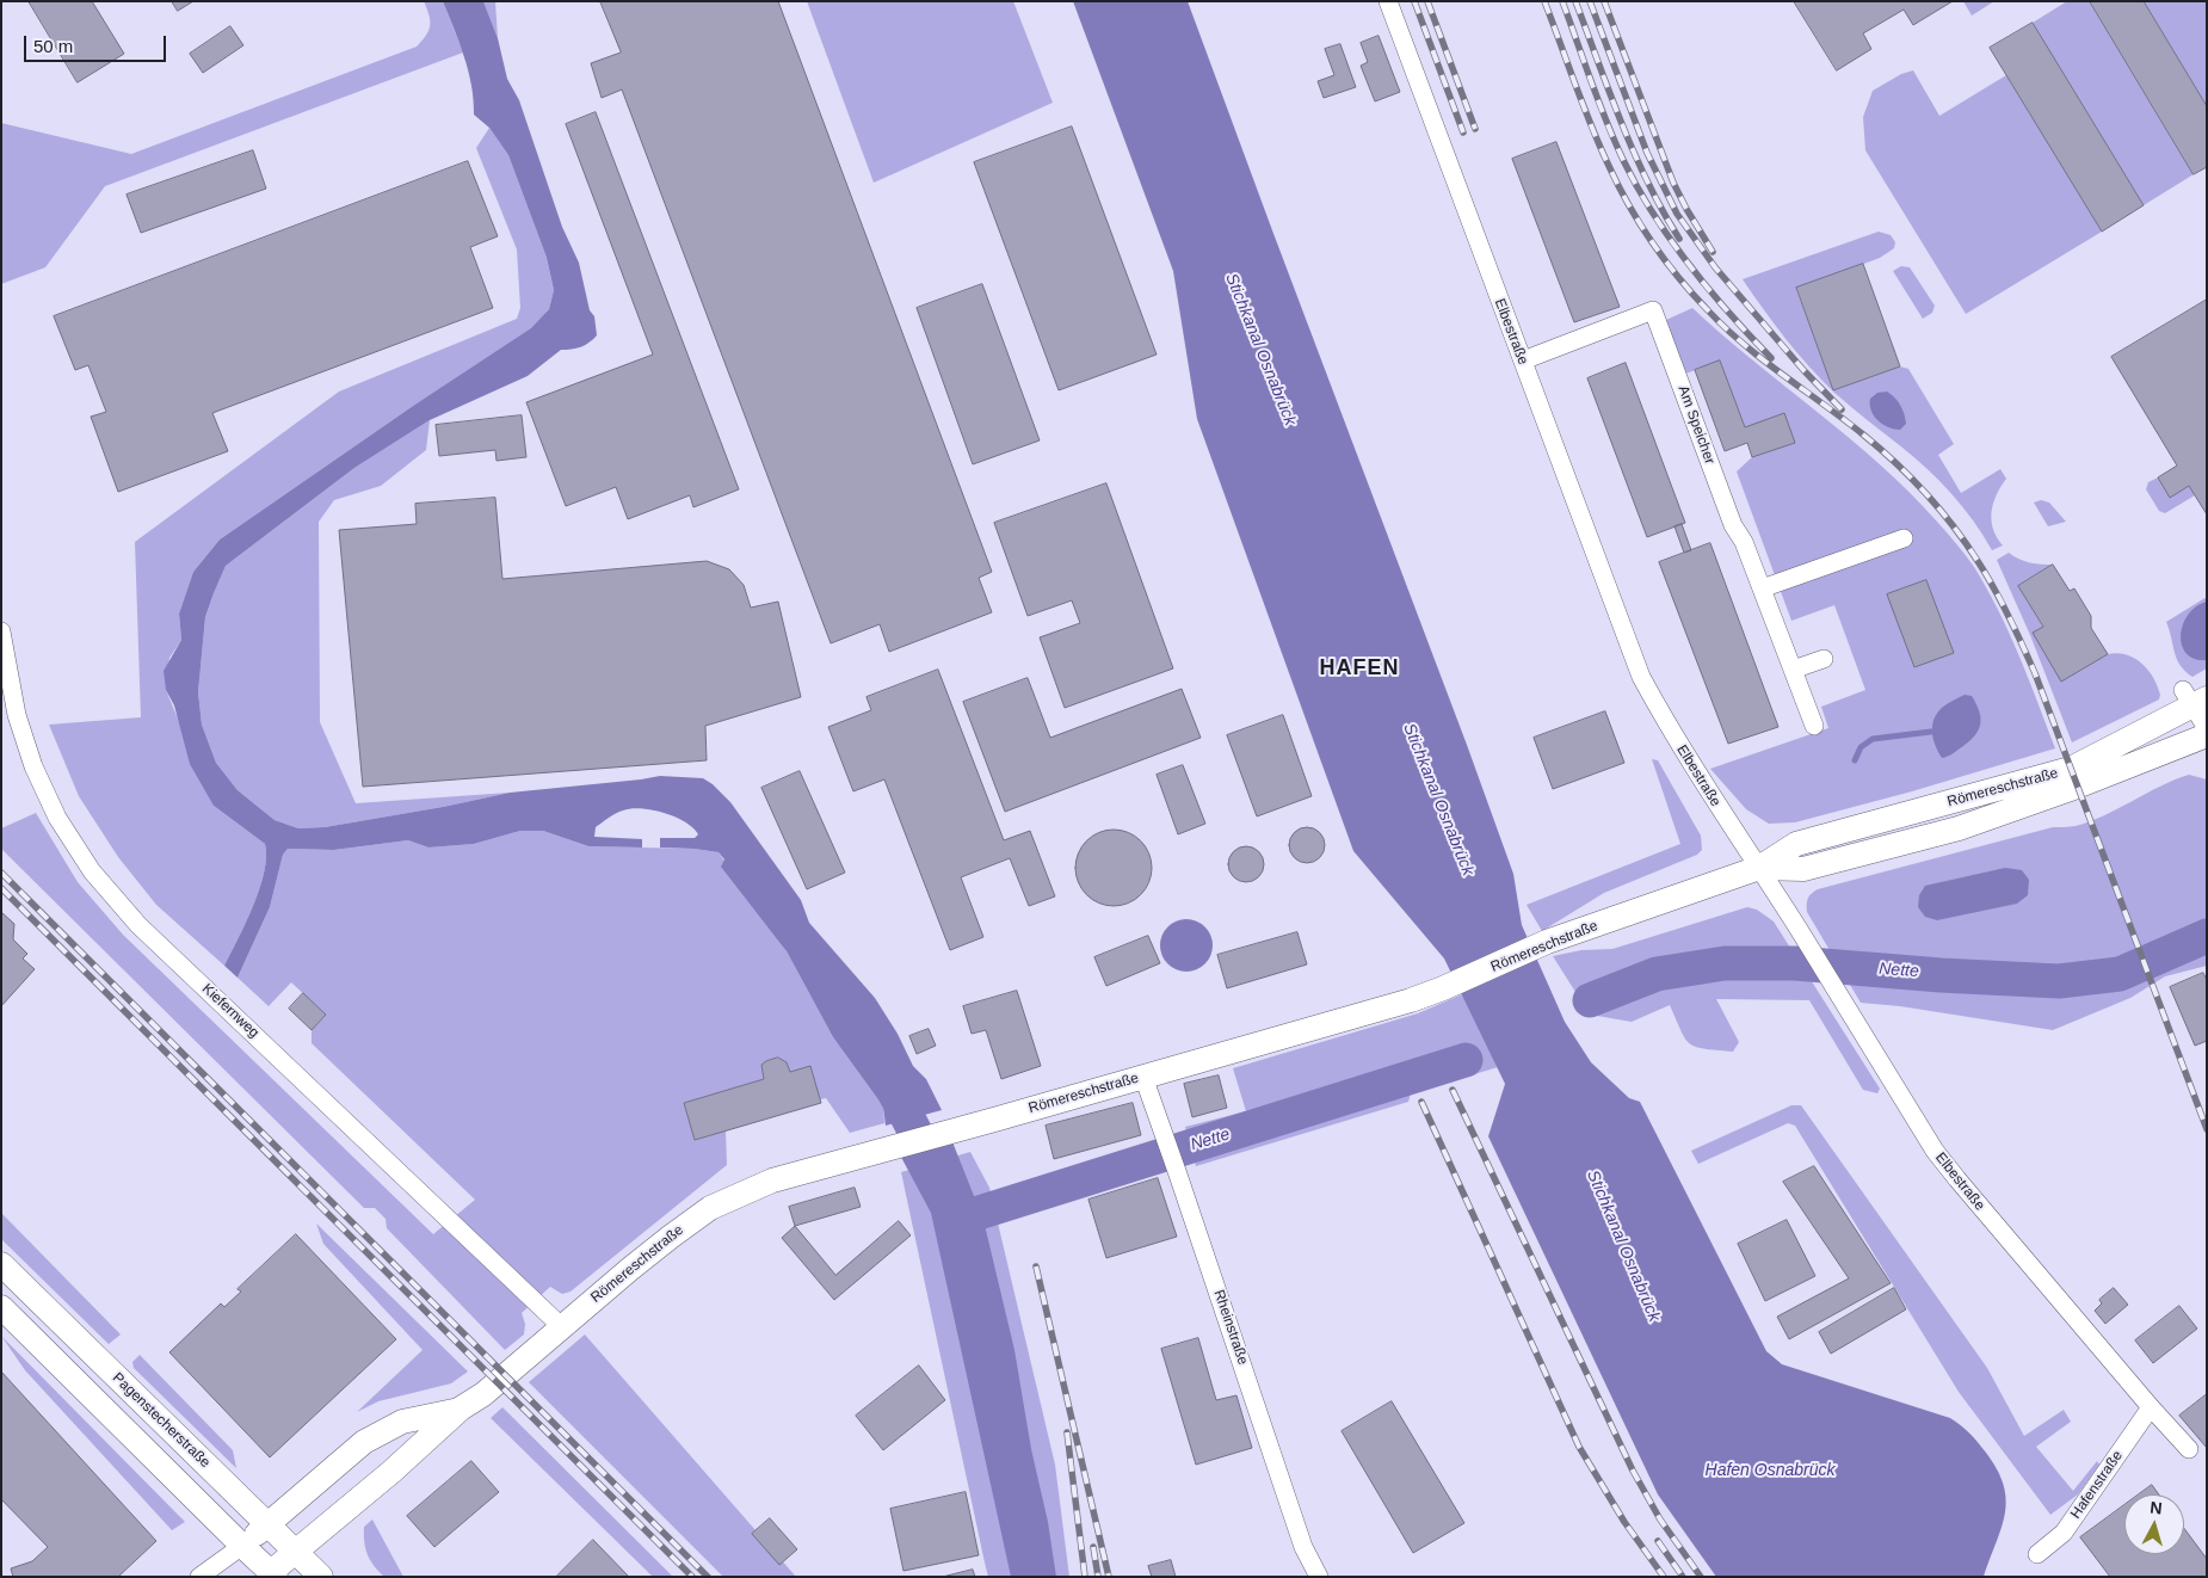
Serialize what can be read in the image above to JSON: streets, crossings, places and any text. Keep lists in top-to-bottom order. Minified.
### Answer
{"streets":{"main road":["Römereschstraße","Pagenstecherstraße"],"street":["Elbestraße","Am Speicher","Kiefernweg","Rheinstraße","Hafenstraße"]},"crossings":[["Elbestraße","Am Speicher"],["Elbestraße","Römereschstraße"],["Elbestraße","Hafenstraße"],["Römereschstraße","Kiefernweg"],["Römereschstraße","Rheinstraße"],["Römereschstraße","Pagenstecherstraße"]],"districts":["HAFEN"],"water":["Stichkanal Osnabrück","Nette","Hafen Osnabrück"],"scale_bar":"50 m","north":"top"}
